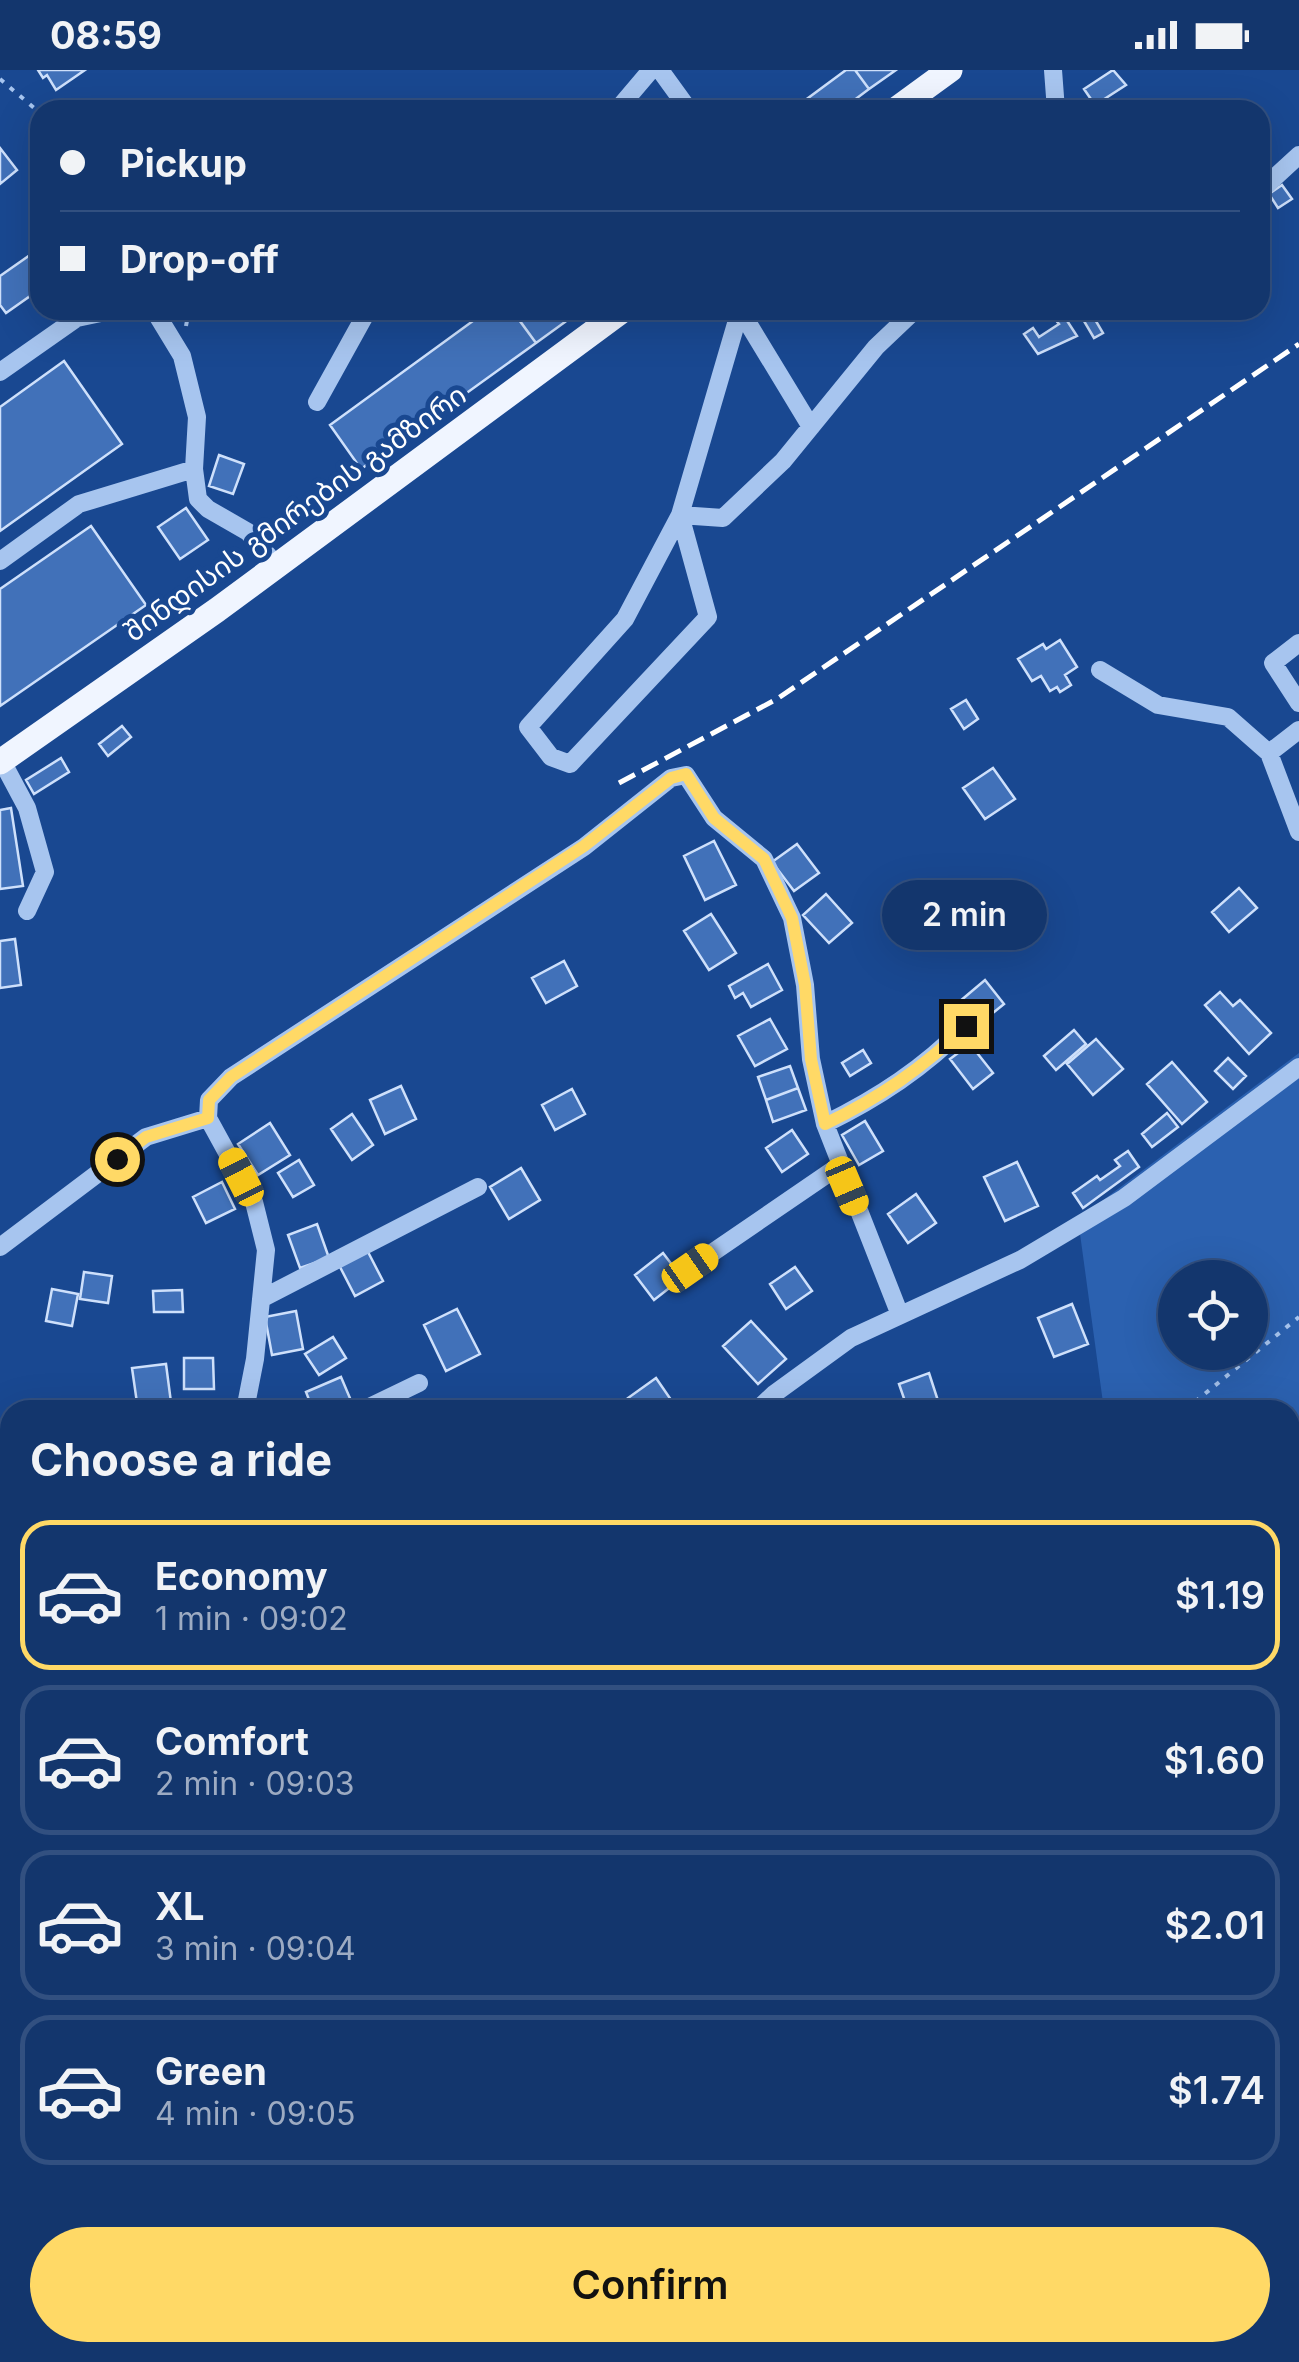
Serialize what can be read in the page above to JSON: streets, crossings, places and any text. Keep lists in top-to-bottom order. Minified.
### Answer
{"streets":{"main road":["შინდისის გმირების გამზირი"]},"page":{"status":"08:59","banner":["Pickup","Drop-off"],"bubble":"2 min","heading":"Choose a ride","list":[{"name":"Economy","note":"1 min · 09:02","value":"$1.19"},{"name":"Comfort","note":"2 min · 09:03","value":"$1.60"},{"name":"XL","note":"3 min · 09:04","value":"$2.01"},{"name":"Green","note":"4 min · 09:05","value":"$1.74"}],"buttons":"Confirm"}}
